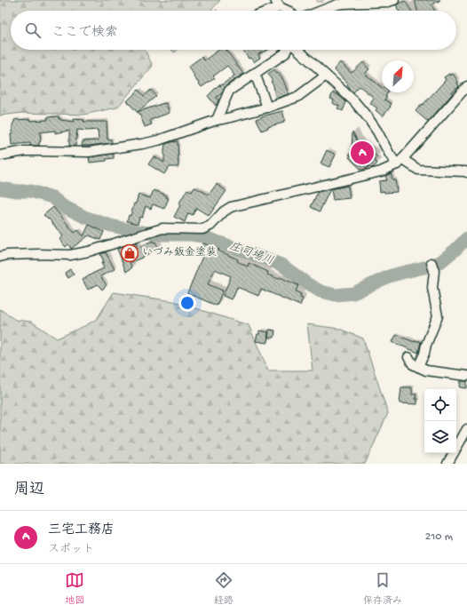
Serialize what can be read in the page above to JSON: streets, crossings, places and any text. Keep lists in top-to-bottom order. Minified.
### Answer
{"water":["庄司場川"],"places":{"shop":["いづみ鈑金塗装"]},"north":"top right","page":{"search":"ここで検索","pins":"A","heading":"周辺","list":[{"mark":"A","name":"三宅工務店","note":"スポット","value":"210 m"}],"nav":["地図","経路","保存済み"]}}
